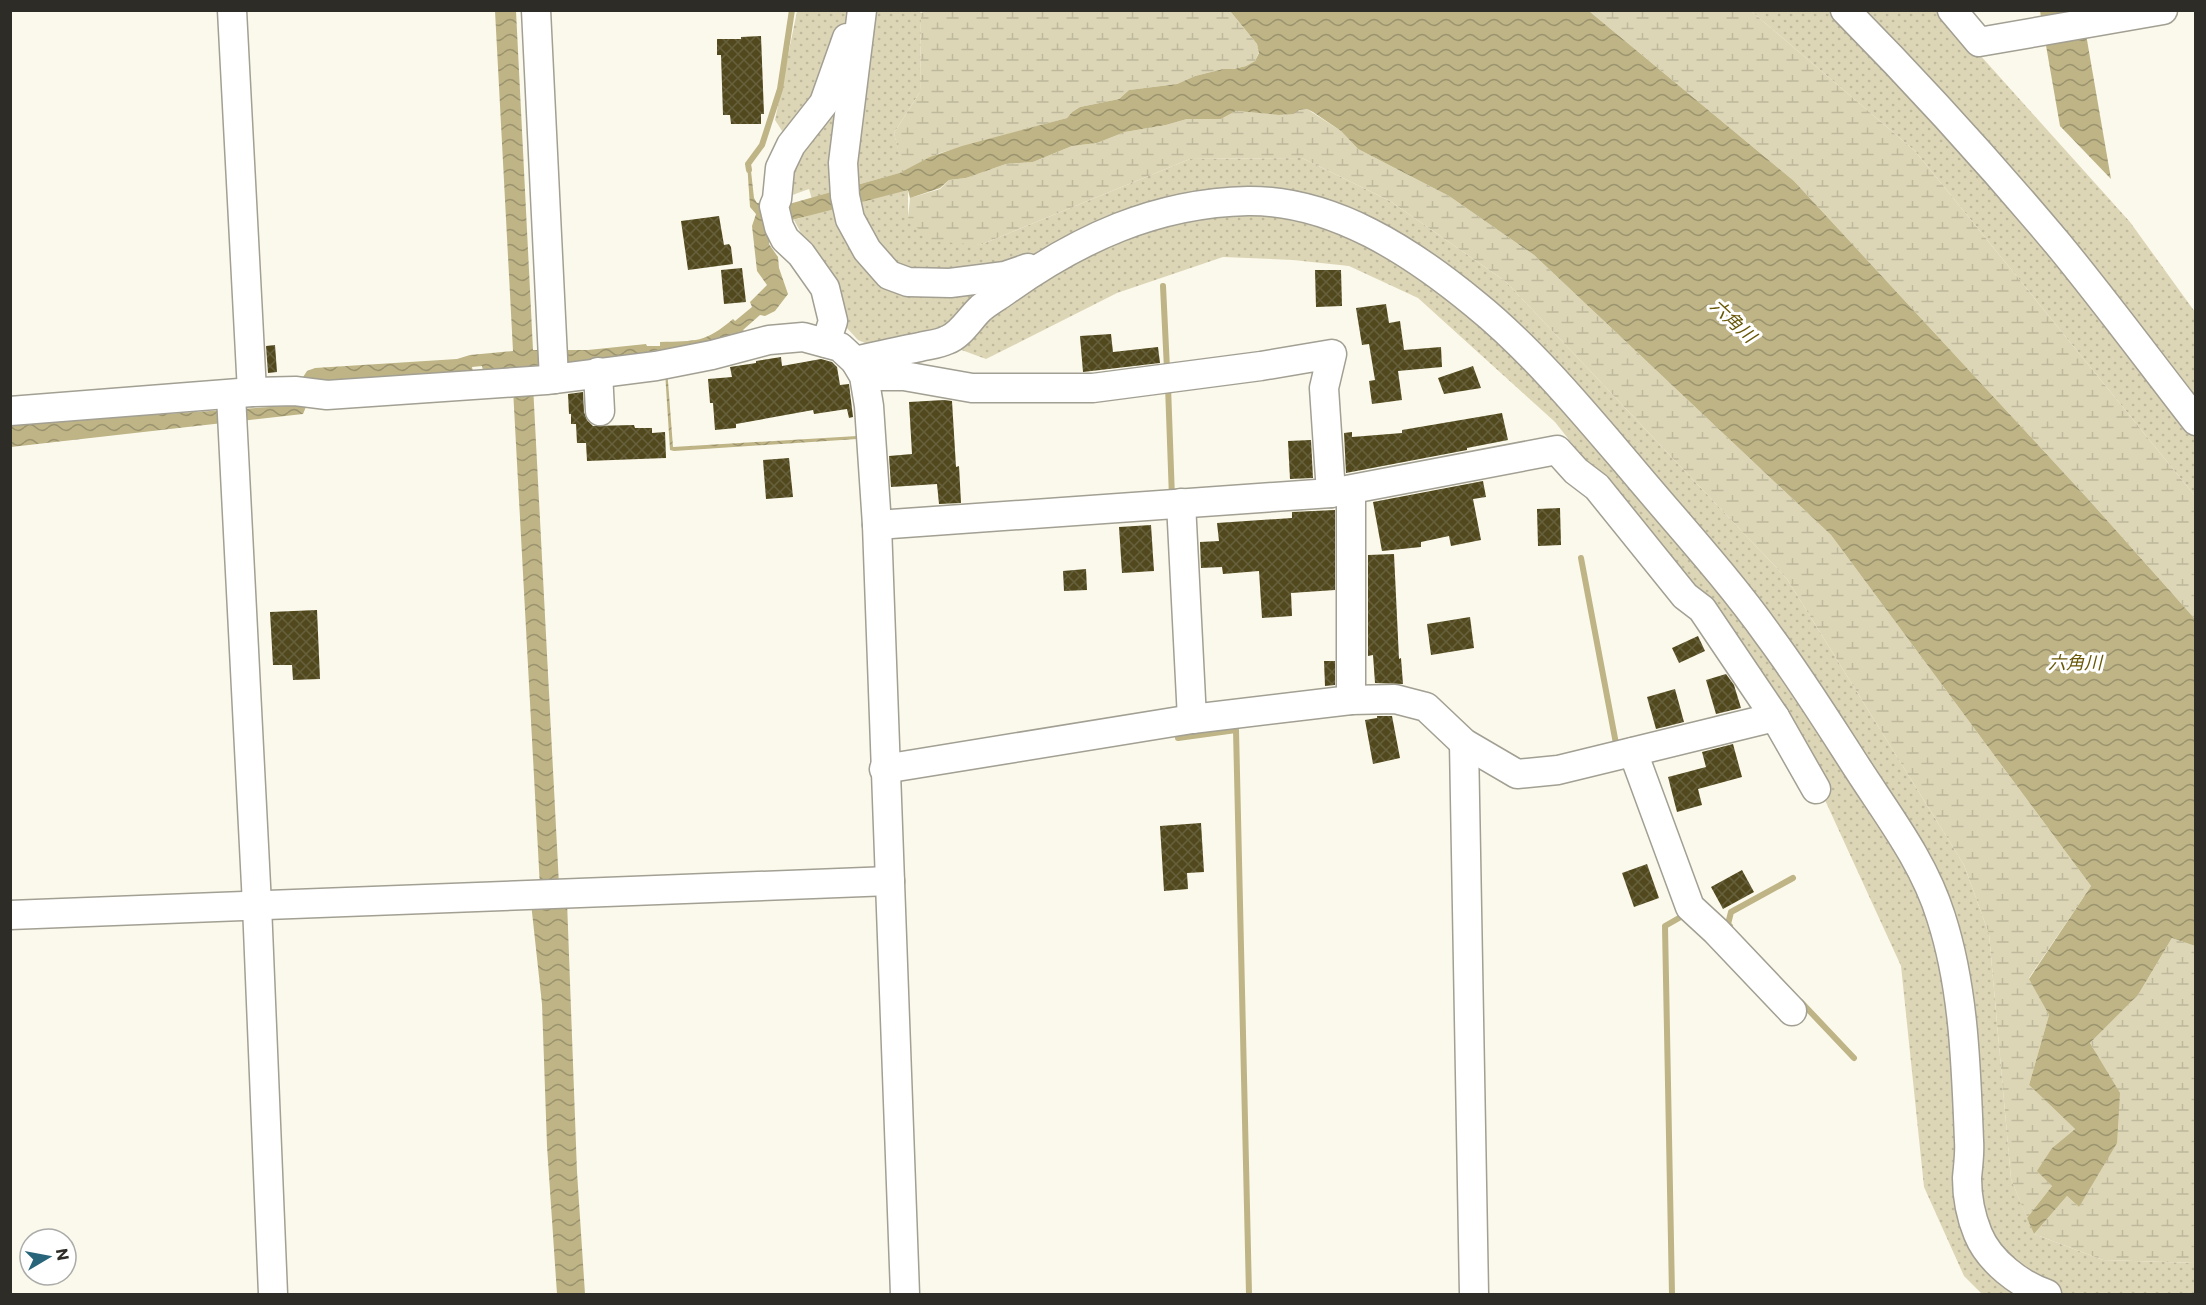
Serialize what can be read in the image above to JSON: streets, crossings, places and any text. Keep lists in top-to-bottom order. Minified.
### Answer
{"water":["六角川"],"north":"right"}
